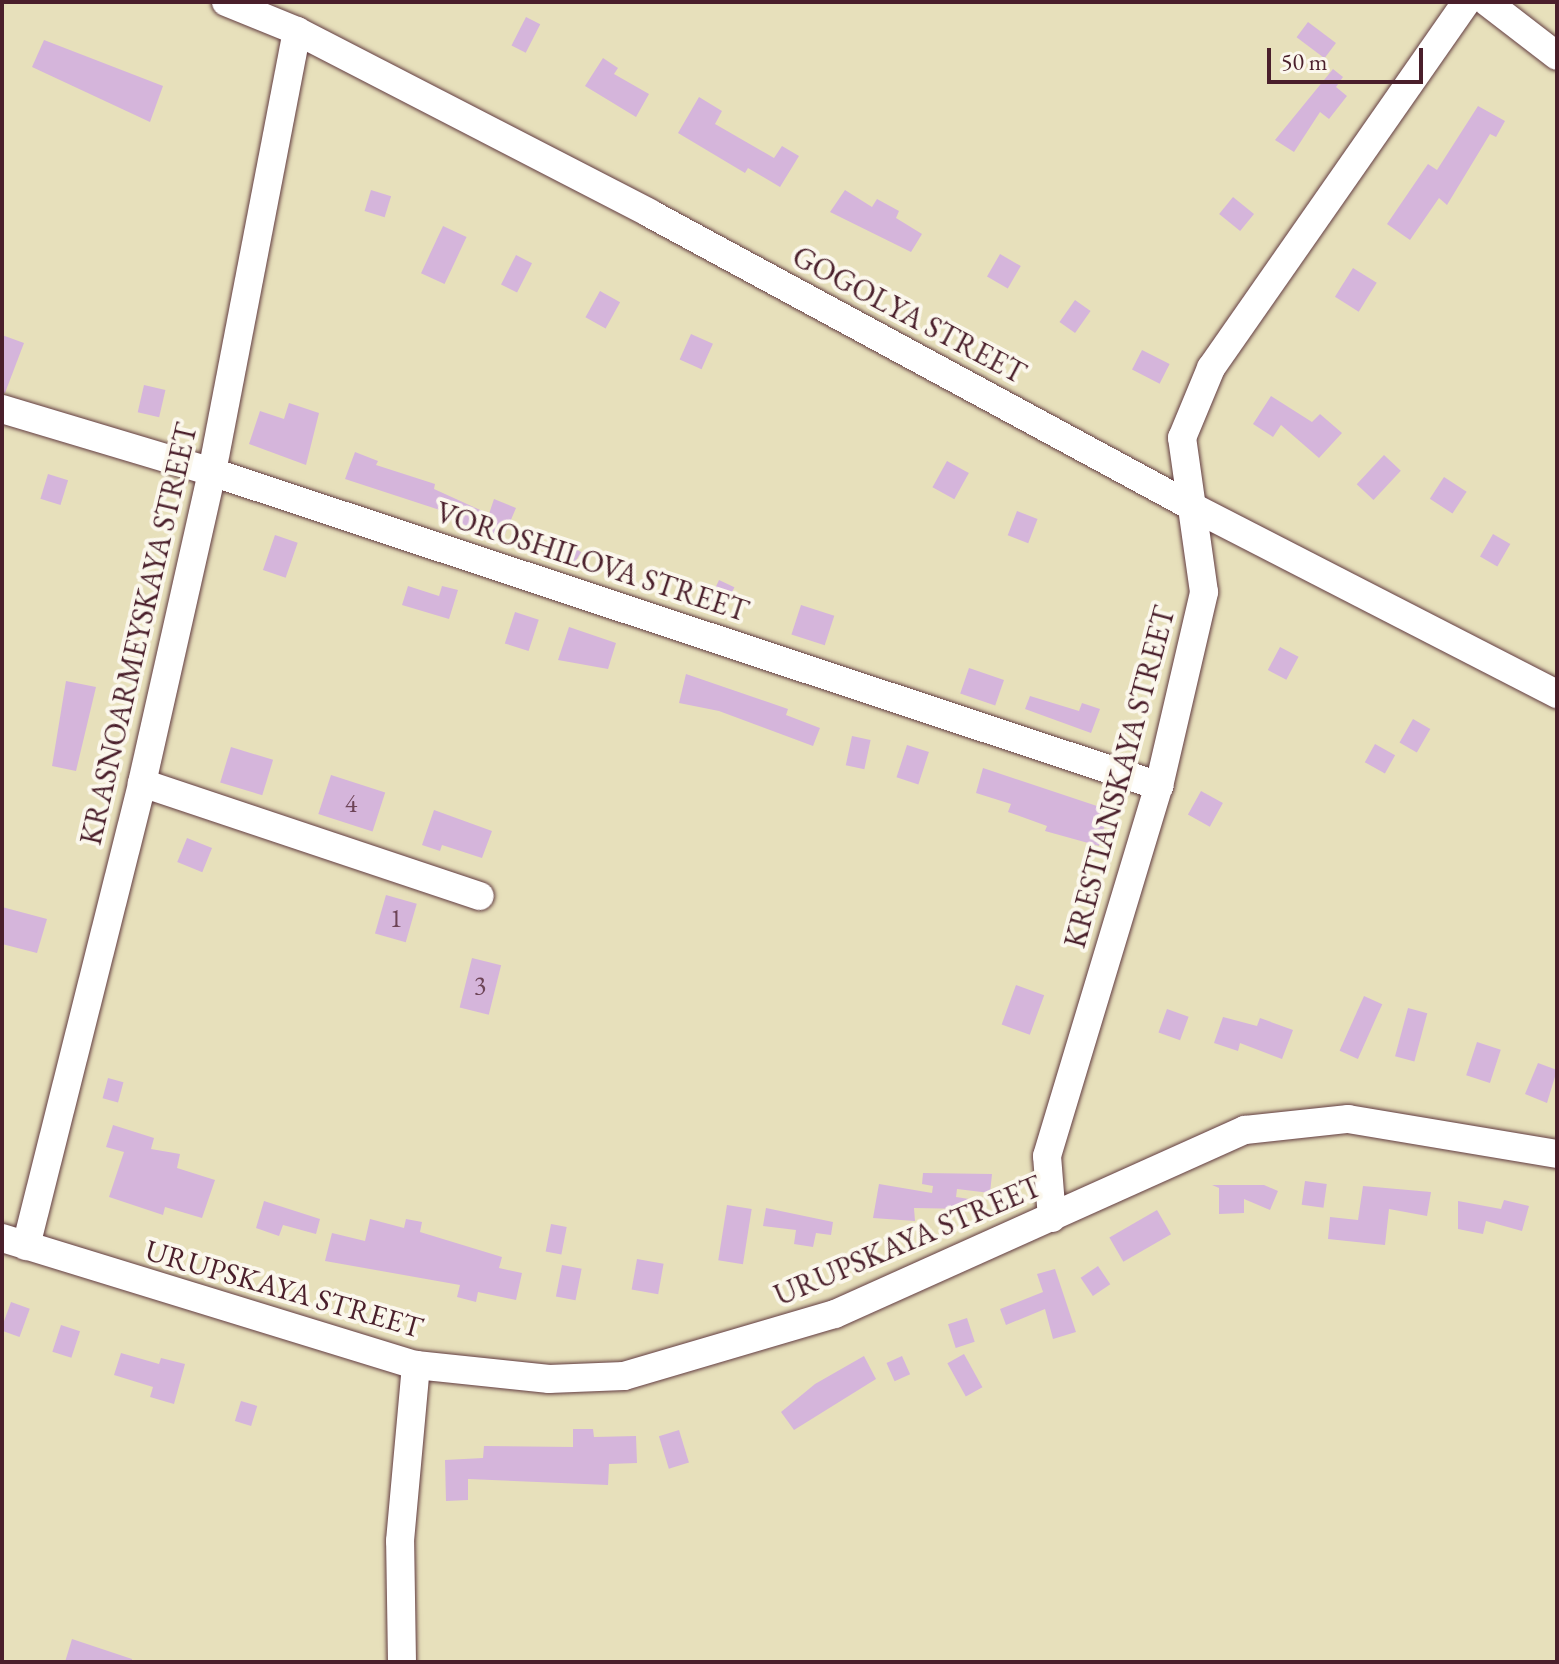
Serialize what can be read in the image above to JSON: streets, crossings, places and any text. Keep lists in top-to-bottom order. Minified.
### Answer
{"streets":{"street":["GOGOLYA STREET","VOROSHILOVA STREET","KRASNOARMEYSKAYA STREET","KRESTIANSKAYA STREET","URUPSKAYA STREET"]},"crossings":[["GOGOLYA STREET","KRASNOARMEYSKAYA STREET"],["GOGOLYA STREET","KRESTIANSKAYA STREET"],["VOROSHILOVA STREET","KRASNOARMEYSKAYA STREET"],["VOROSHILOVA STREET","KRESTIANSKAYA STREET"],["KRASNOARMEYSKAYA STREET","URUPSKAYA STREET"],["KRESTIANSKAYA STREET","URUPSKAYA STREET"]],"house_numbers":["4","1","3"],"scale_bar":"50 m"}
